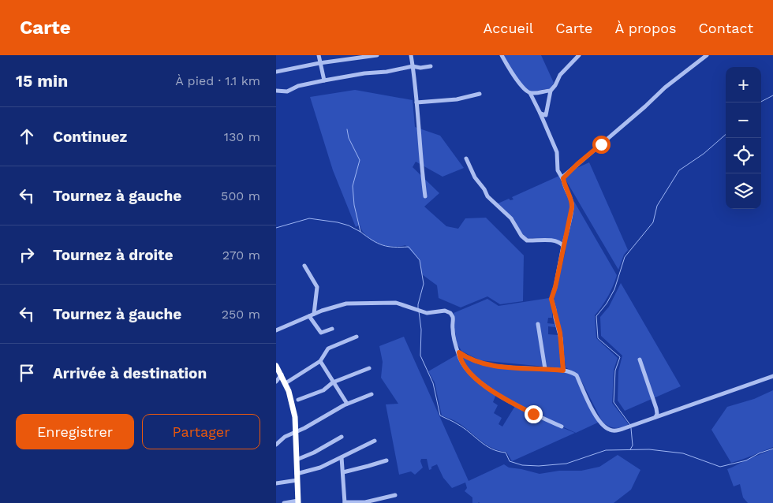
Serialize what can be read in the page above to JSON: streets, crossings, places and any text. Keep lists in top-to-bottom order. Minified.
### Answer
{"page":{"header":"Carte","nav":["Accueil","Carte","À propos","Contact"],"heading":["15 min","À pied · 1.1 km"],"map_buttons":["+","−"],"list":[["Continuez","130 m"],["Tournez à gauche","500 m"],["Tournez à droite","270 m"],["Tournez à gauche","250 m"],"Arrivée à destination"],"buttons":["Enregistrer","Partager"]}}
